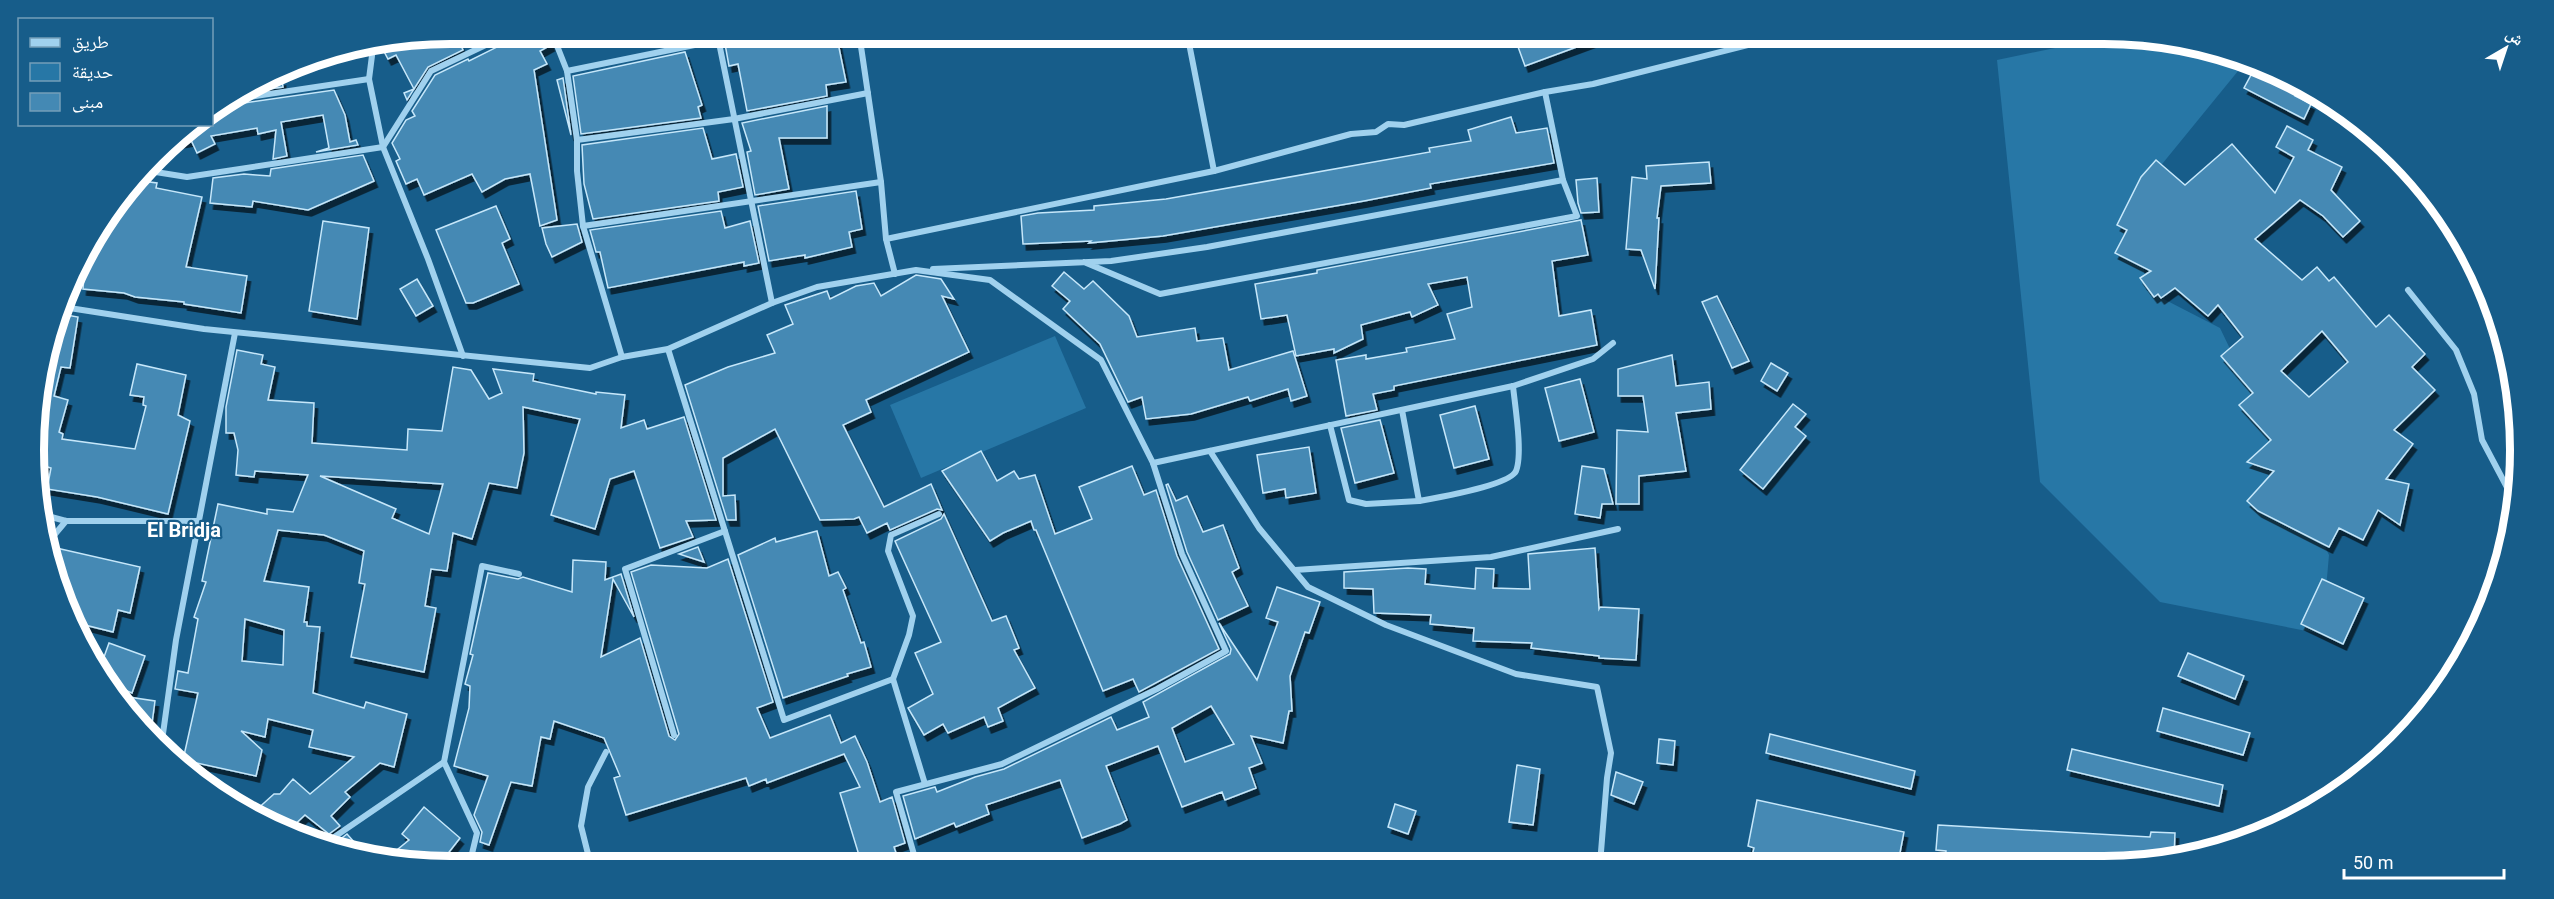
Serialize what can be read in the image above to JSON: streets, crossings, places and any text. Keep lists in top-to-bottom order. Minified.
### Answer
{"districts":["El Bridja"],"legend":["طريق","حديقة","مبنى"],"scale_bar":"50 m","north":"top right"}
